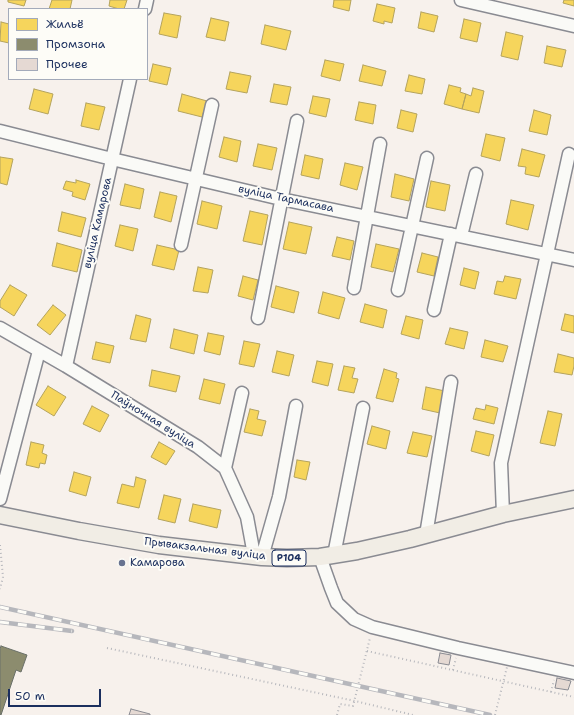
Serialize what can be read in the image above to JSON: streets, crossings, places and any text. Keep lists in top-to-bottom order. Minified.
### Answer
{"streets":{"main road":["Прывакзальная вуліца","Р104"],"street":["вуліца Тармасава","вуліца Камарова","Паўночная вуліца"]},"crossings":[["вуліца Тармасава","вуліца Камарова"],["вуліца Камарова","Паўночная вуліца"],["Паўночная вуліца","Прывакзальная вуліца"]],"places":["Камарова"],"legend":["Жильё","Промзона","Прочее"],"scale_bar":"50 m"}
